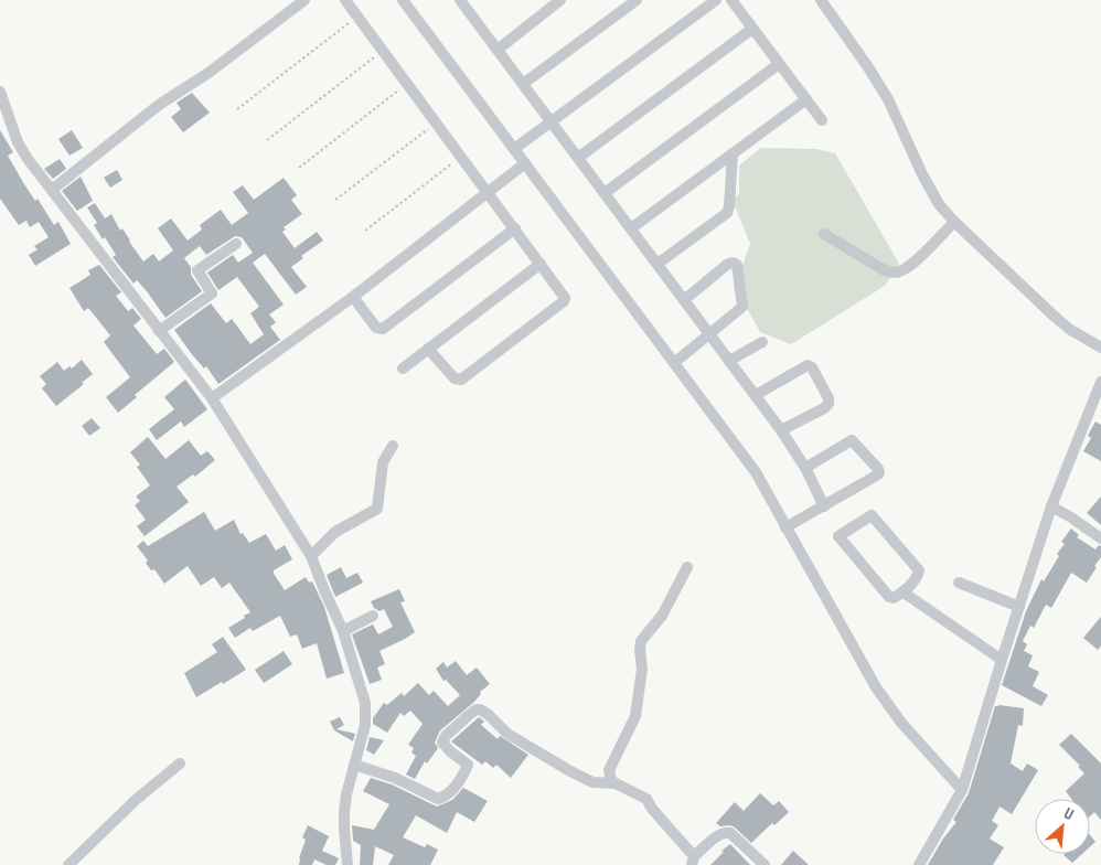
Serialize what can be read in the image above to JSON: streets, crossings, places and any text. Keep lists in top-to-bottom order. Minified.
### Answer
{"north":"top right"}
